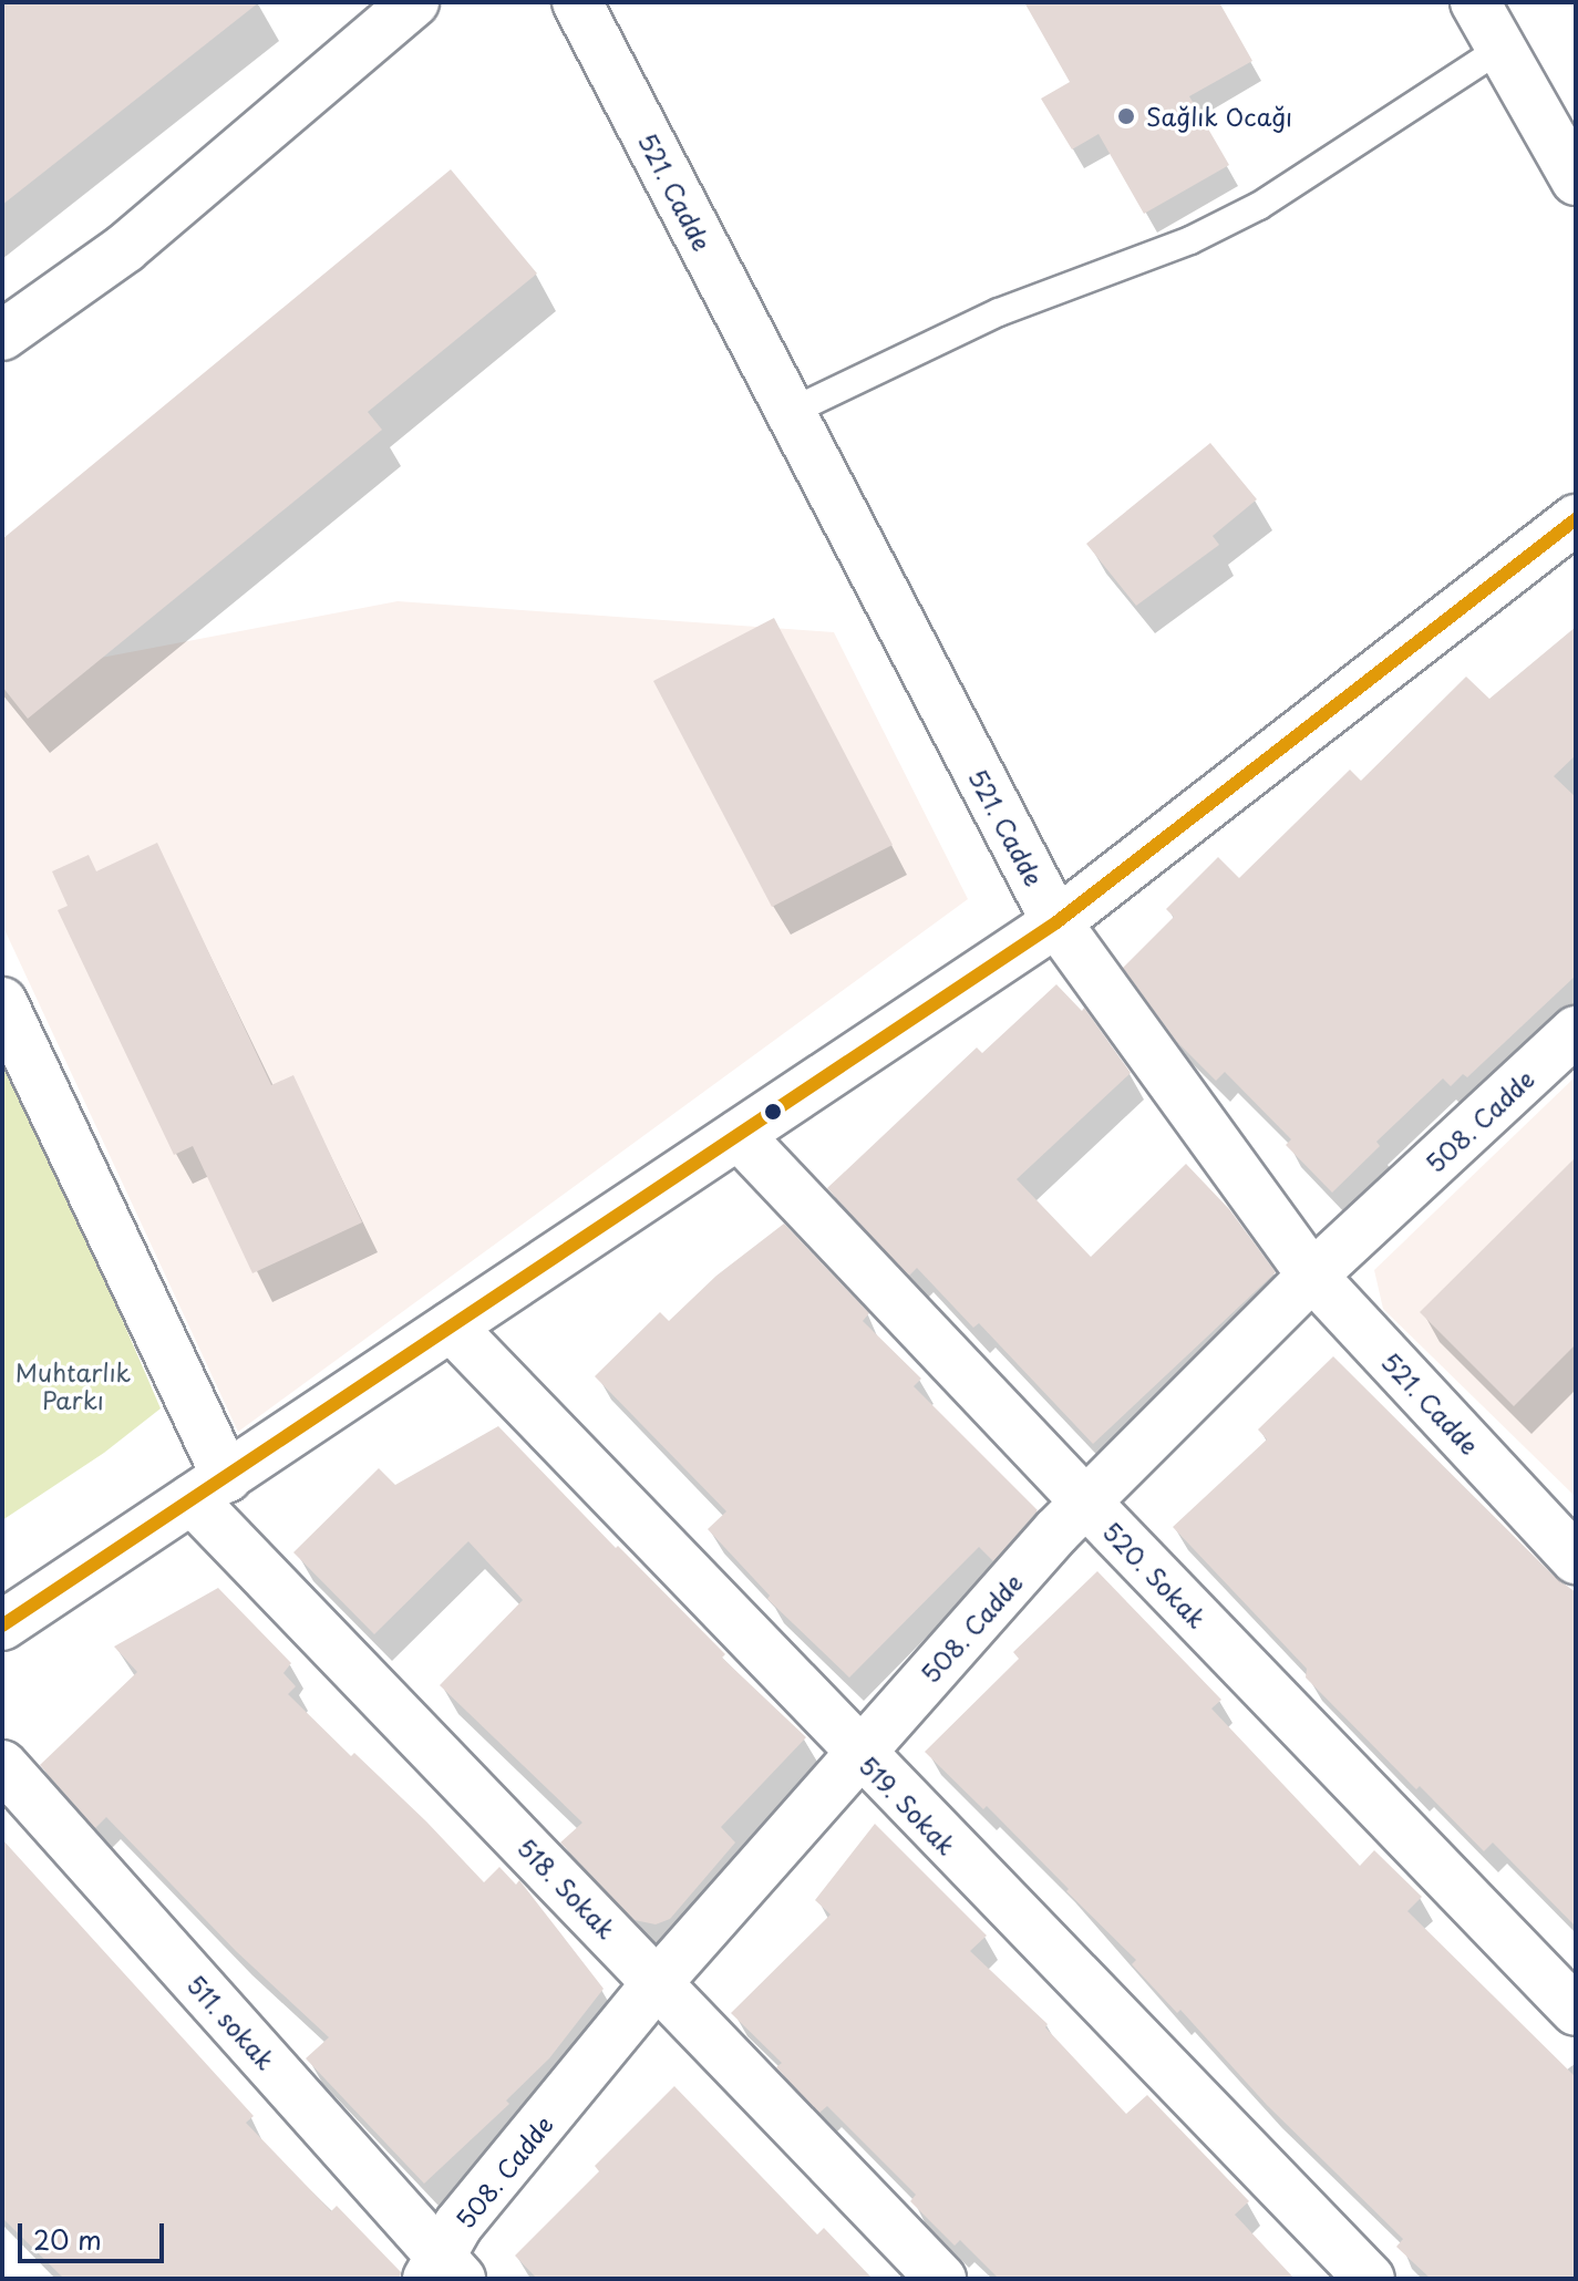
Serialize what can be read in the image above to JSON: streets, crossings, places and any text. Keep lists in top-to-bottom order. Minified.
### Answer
{"streets":{"street":["521. Cadde","508. Cadde","520. Sokak","519. Sokak","518. Sokak","511. sokak"]},"crossings":[["521. Cadde","508. Cadde"],["508. Cadde","520. Sokak"],["508. Cadde","519. Sokak"],["508. Cadde","518. Sokak"],["508. Cadde","511. sokak"]],"parks":["Muhtarlık Parkı"],"places":["Sağlık Ocağı"],"scale_bar":"20 m"}
